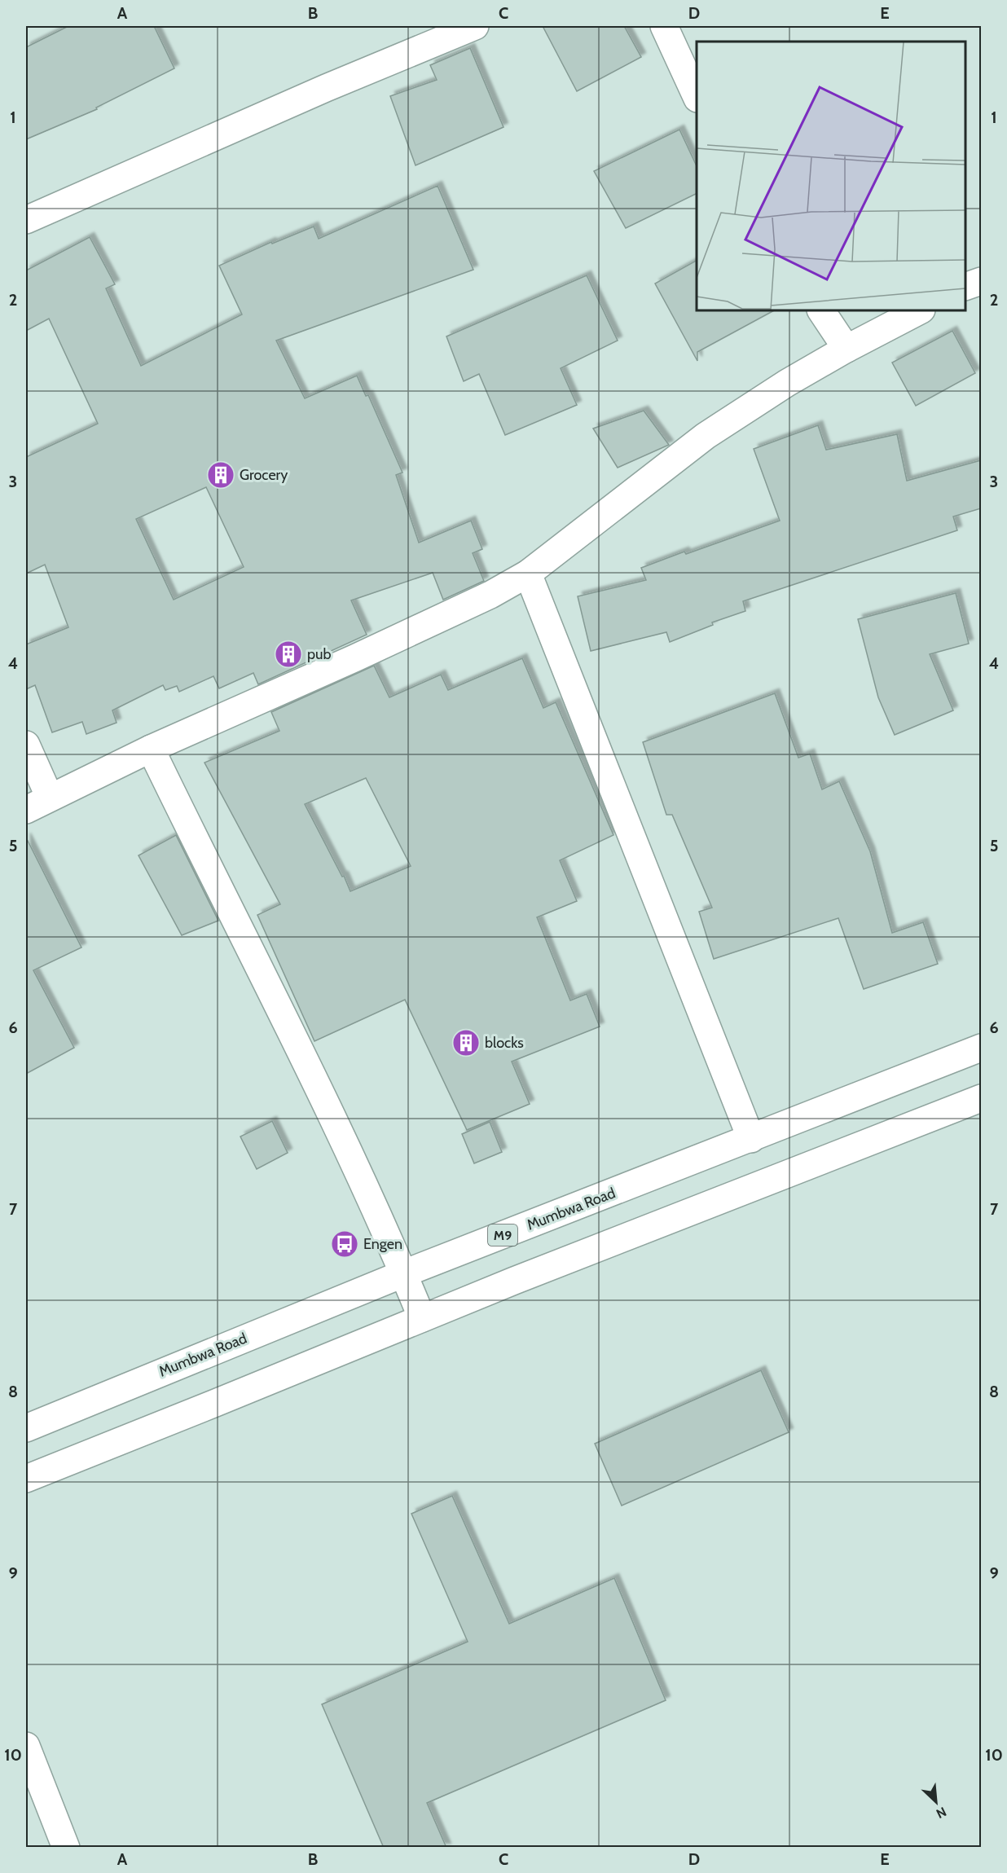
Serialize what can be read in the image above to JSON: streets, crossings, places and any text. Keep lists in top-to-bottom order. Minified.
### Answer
{"streets":{"street":["Mumbwa Road","M9"]},"places":{"building":["Grocery","pub","blocks"],"bus stop":["Engen"]},"north":"bottom right","grid":{"columns":["A","B","C","D","E"],"rows":["1","2","3","4","5","6","7","8","9","10"]}}
